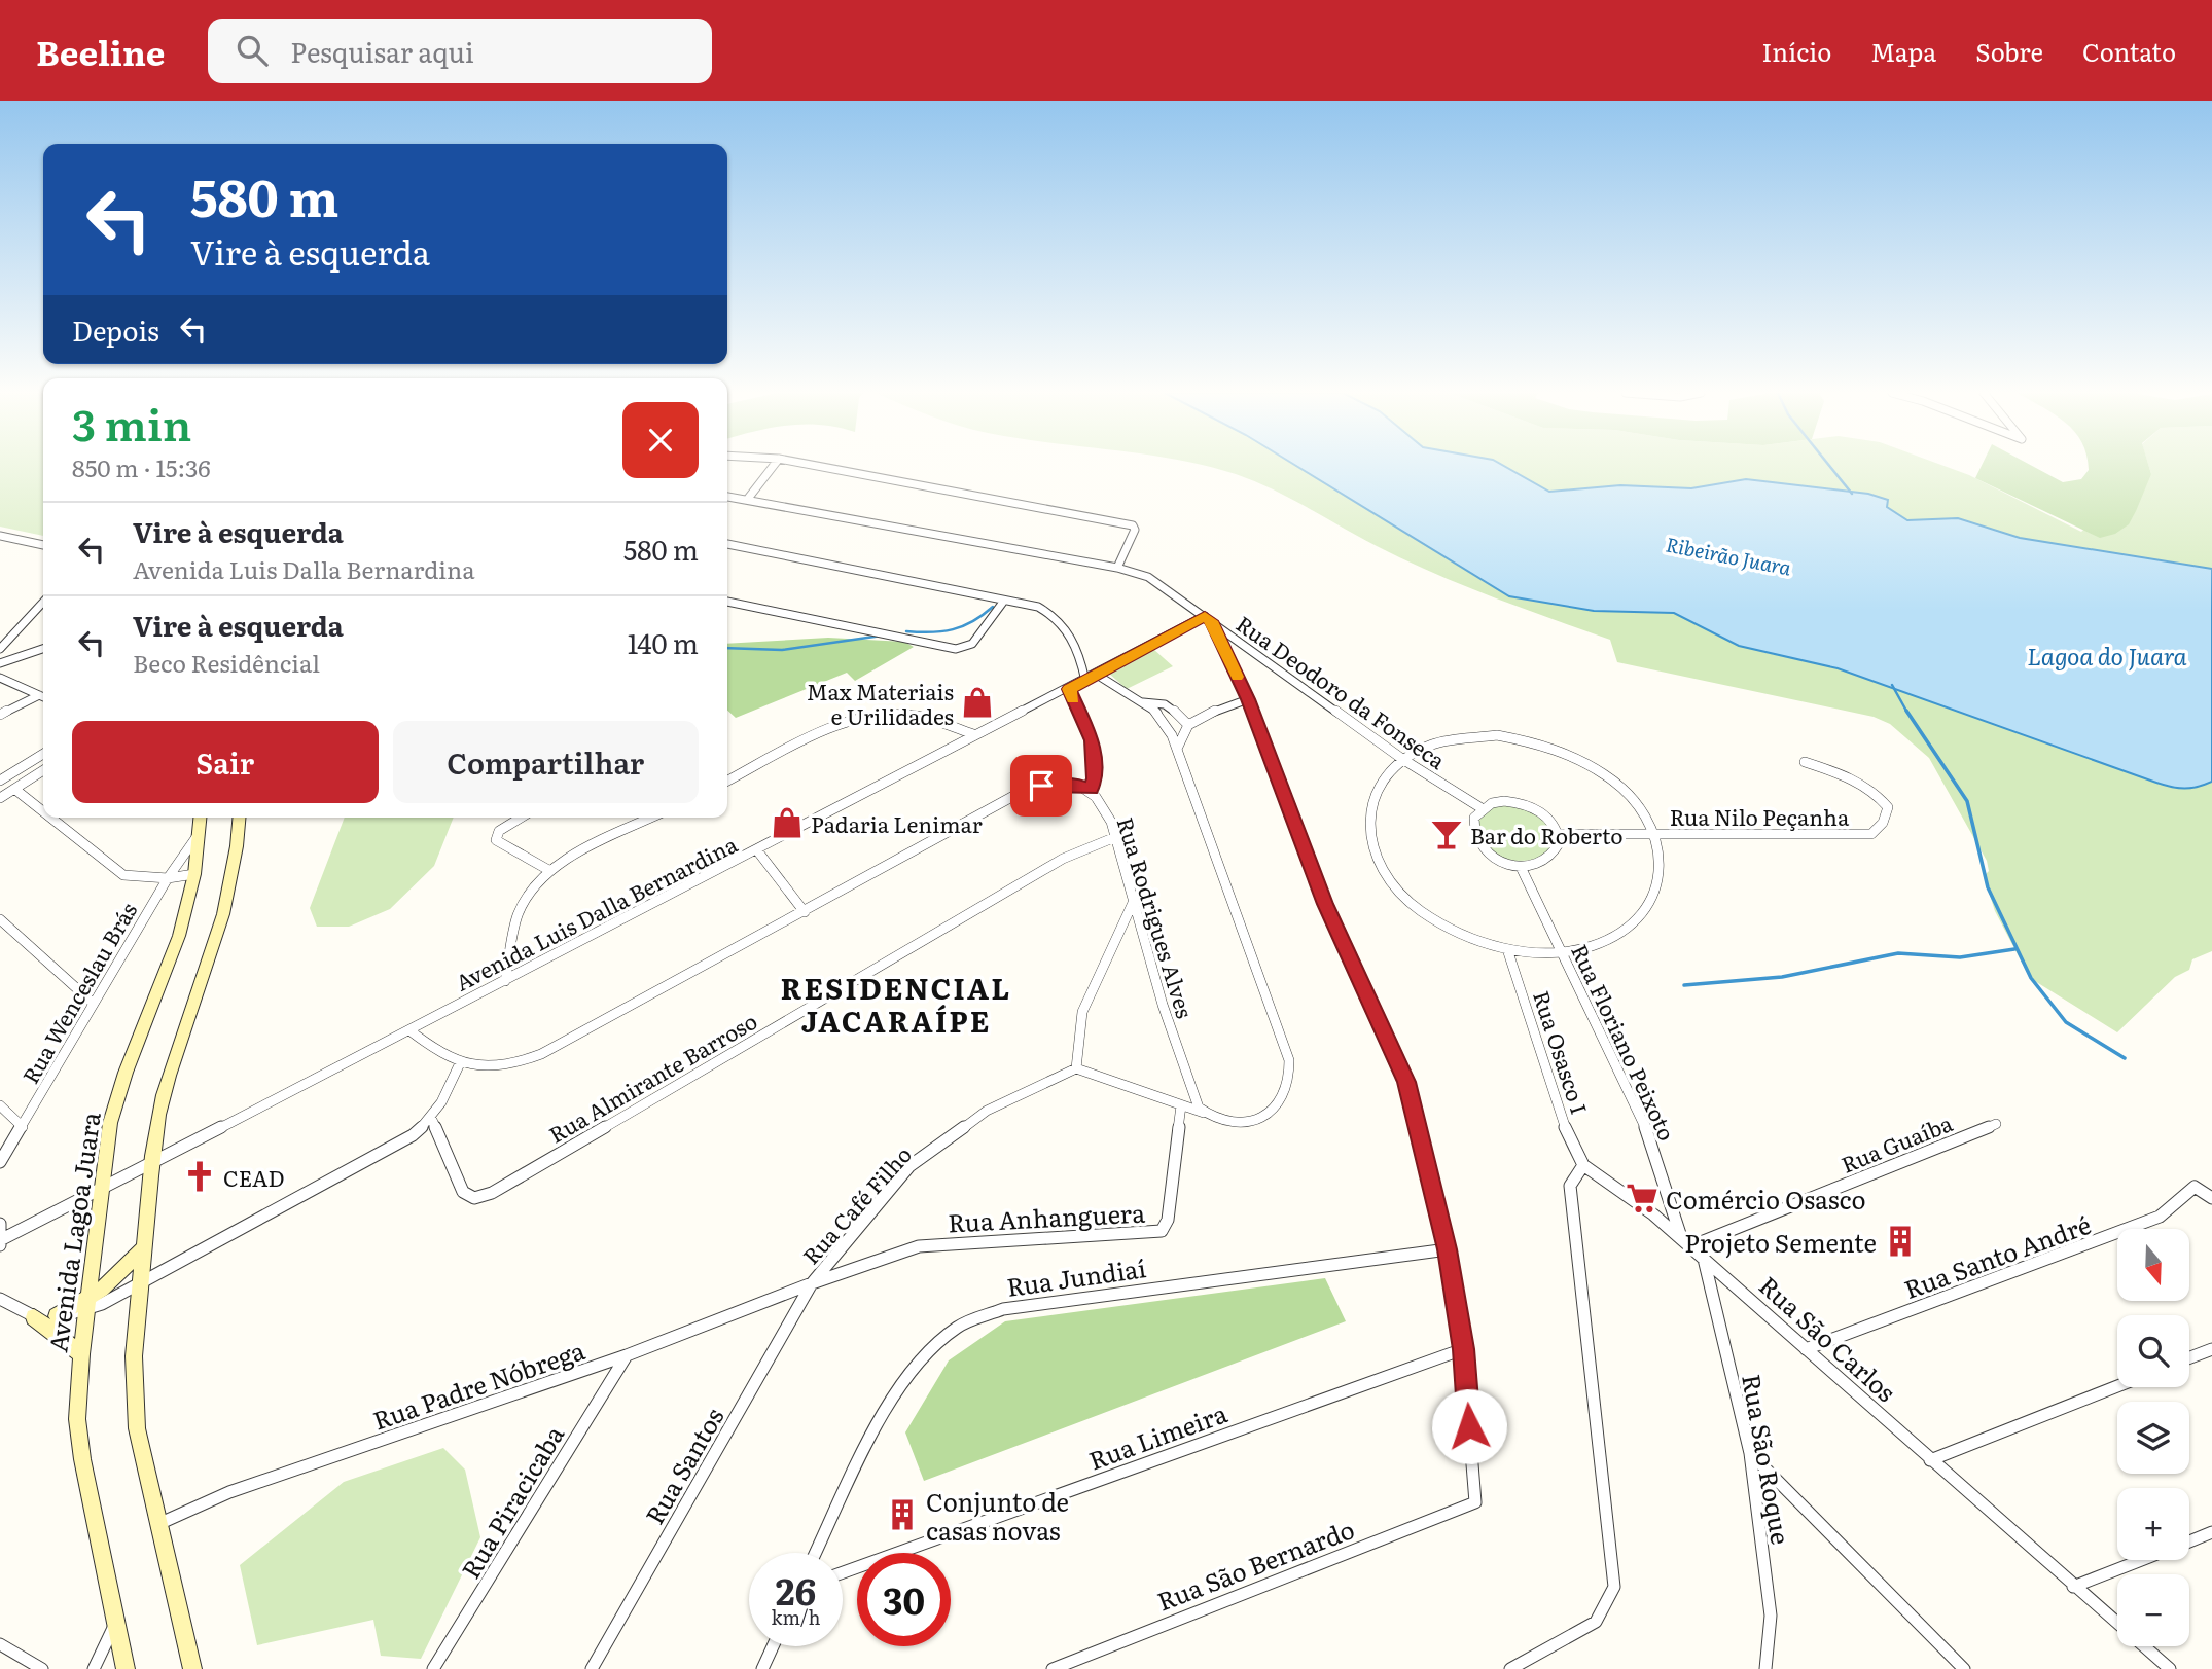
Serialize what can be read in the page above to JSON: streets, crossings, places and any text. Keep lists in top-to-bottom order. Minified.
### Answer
{"streets":{"main road":["Avenida Lagoa Juara"],"street":["Rua Deodoro da Fonseca","Rua Nilo Peçanha","Avenida Luis Dalla Bernardina","Rua Rodrigues Alves","Rua Wenceslau Brás","Rua Floriano Peixoto","Rua Osasco I","Rua Almirante Barroso","Rua Guaíba","Rua Café Filho","Rua Anhanguera","Rua Santo André","Rua Jundiaí","Rua São Carlos","Rua Padre Nóbrega","Rua Limeira","Rua São Roque","Rua Santos","Rua Piracicaba","Rua São Bernardo"]},"crossings":[["Rua Deodoro da Fonseca","Rua Nilo Peçanha"],["Rua Deodoro da Fonseca","Avenida Luis Dalla Bernardina"],["Rua Deodoro da Fonseca","Rua Floriano Peixoto"],["Rua Nilo Peçanha","Rua Floriano Peixoto"],["Avenida Luis Dalla Bernardina","Avenida Lagoa Juara"],["Rua Rodrigues Alves","Rua Almirante Barroso"],["Rua Wenceslau Brás","Avenida Lagoa Juara"],["Rua Floriano Peixoto","Rua Guaíba"],["Rua Floriano Peixoto","Rua São Carlos"],["Rua Osasco I","Rua São Carlos"],["Rua Guaíba","Rua São Carlos"],["Rua Café Filho","Rua Anhanguera"],["Rua Café Filho","Rua Padre Nóbrega"],["Rua Café Filho","Rua Santos"],["Rua Anhanguera","Rua Padre Nóbrega"],["Rua Anhanguera","Rua Santos"],["Rua Santo André","Rua São Carlos"],["Rua São Carlos","Rua São Roque"],["Rua Padre Nóbrega","Rua Santos"],["Rua Padre Nóbrega","Rua Piracicaba"],["Rua Limeira","Rua São Bernardo"]],"districts":["RESIDENCIAL JACARAÍPE"],"water":["Ribeirão Juara","Lagoa do Juara"],"places":{"shop":["Max Materiais e Urilidades","Padaria Lenimar"],"bar":["Bar do Roberto"],"church":["CEAD"],"supermarket":["Comércio Osasco"],"building":["Projeto Semente","Conjunto de casas novas"]},"north":"bottom","page":{"header":"Beeline","search":"Pesquisar aqui","nav":["Início","Mapa","Sobre","Contato"],"turn":["580 m","Vire à esquerda"],"then":"Depois","heading":["3 min","850 m · 15:36"],"list":[{"name":"Vire à esquerda","note":"Avenida Luis Dalla Bernardina","value":"580 m"},{"name":"Vire à esquerda","note":"Beco Residêncial","value":"140 m"}],"buttons":["Sair","Compartilhar"],"map_buttons":["+","−"],"speed":"26 km/h","limit":"30"}}
